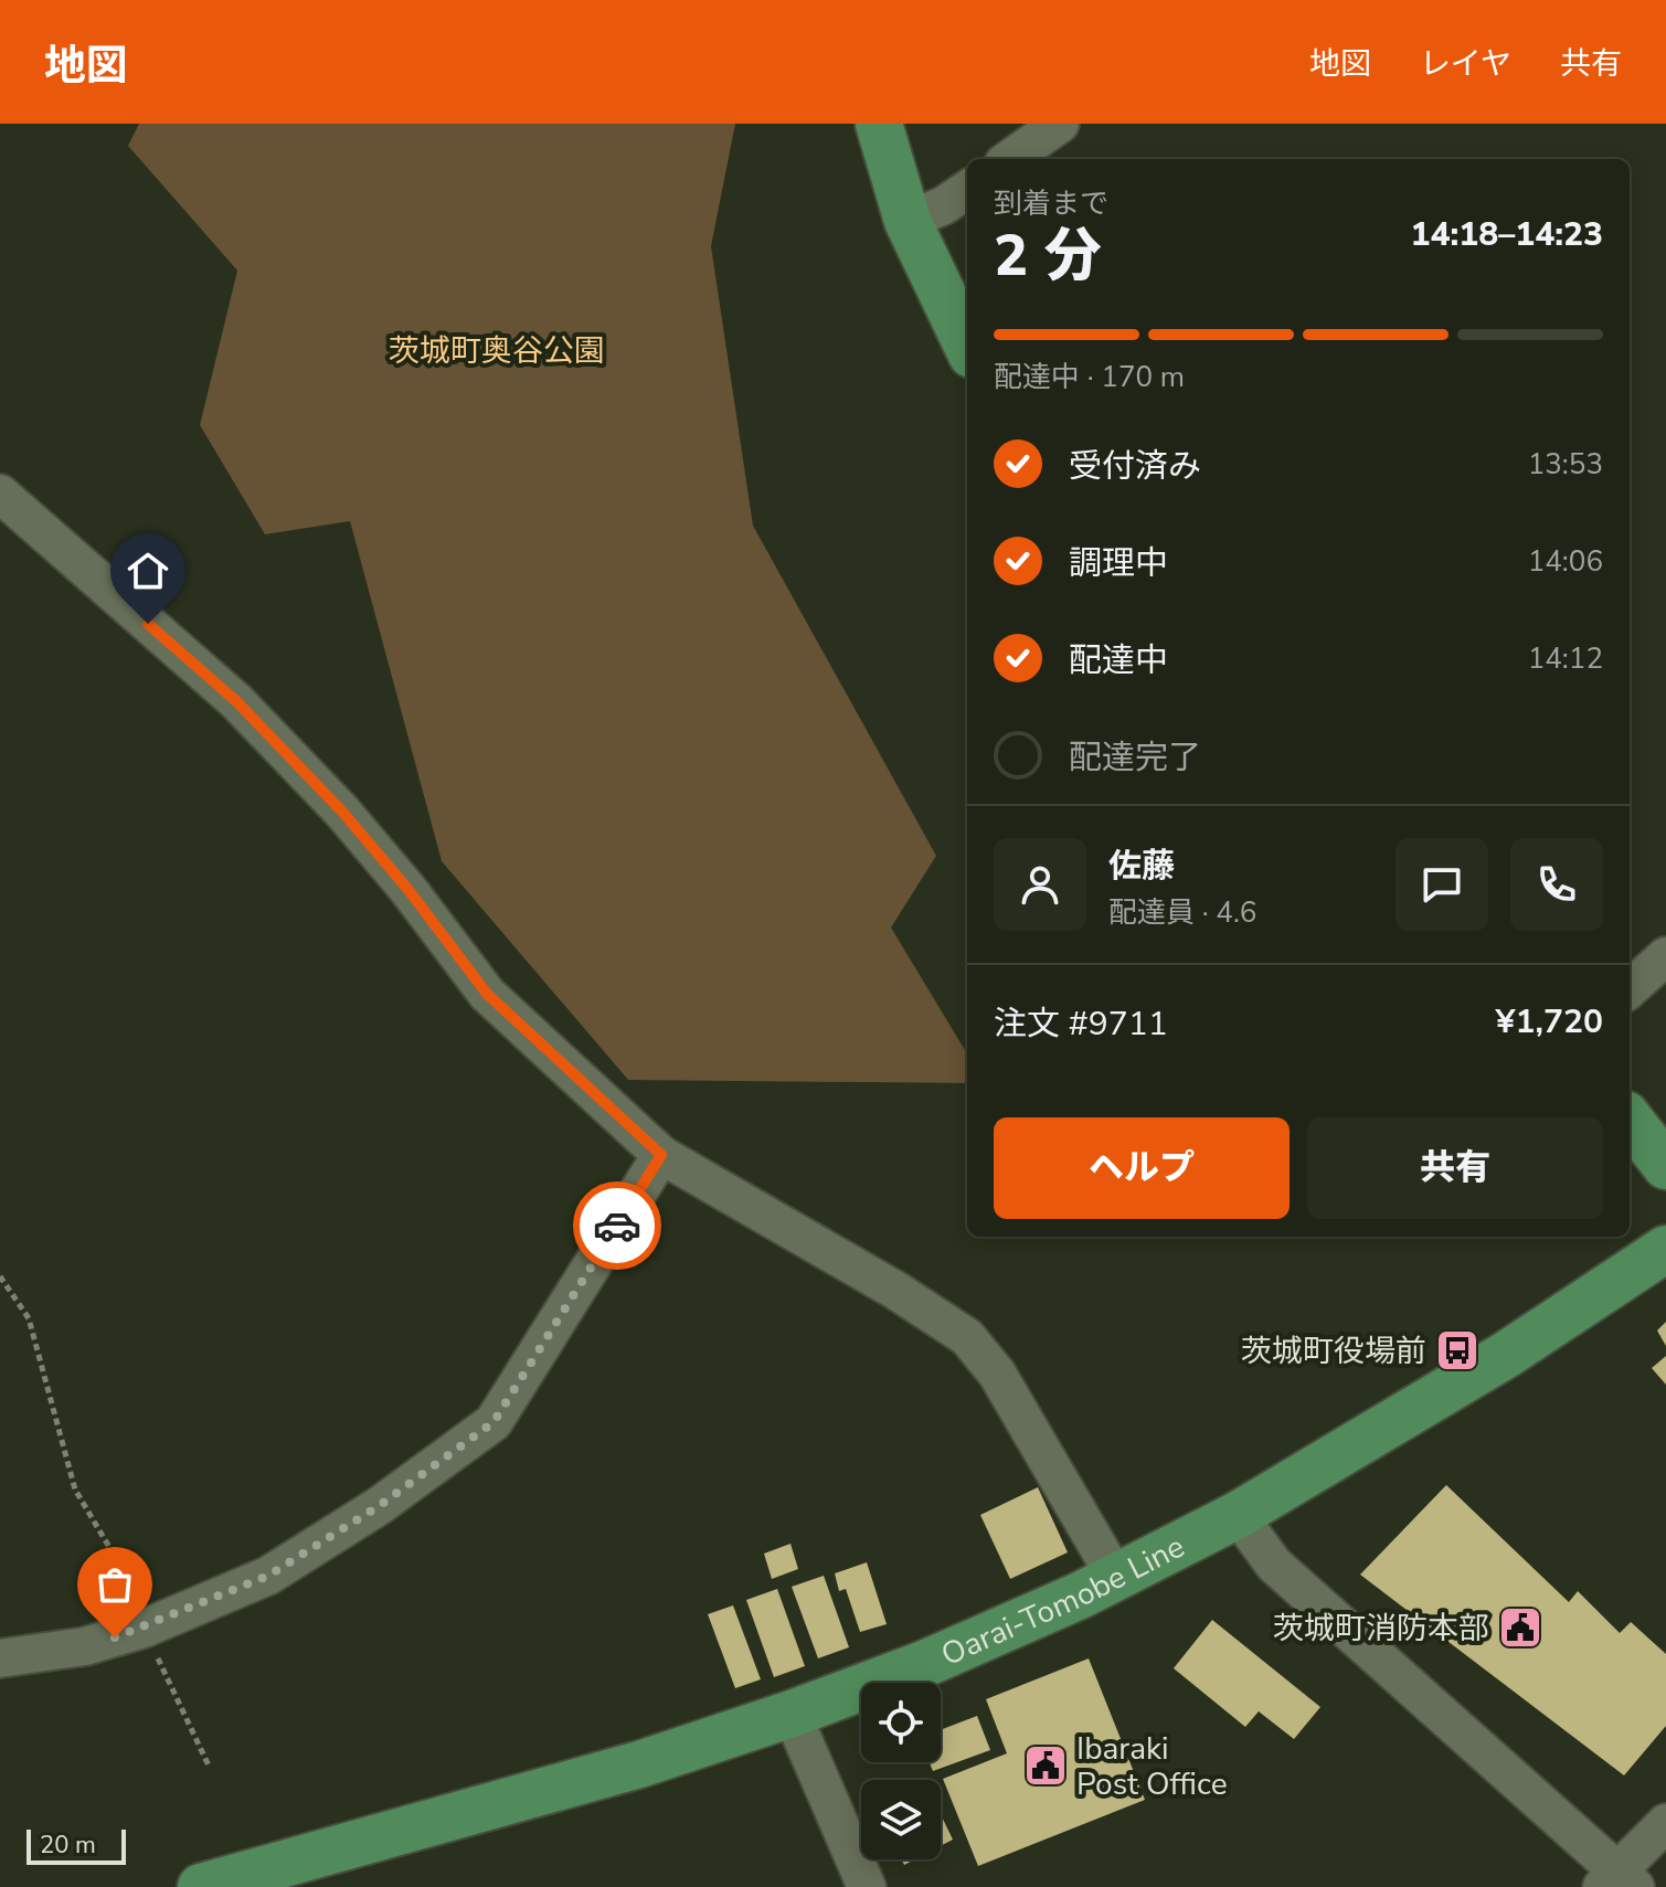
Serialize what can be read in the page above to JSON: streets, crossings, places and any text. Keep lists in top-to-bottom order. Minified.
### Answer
{"streets":{"main road":["Oarai-Tomobe Line"]},"parks":["茨城町奥谷公園"],"places":{"bus stop":["茨城町役場前"],"public building":["茨城町消防本部","Ibaraki Post Office"]},"scale_bar":"20 m","page":{"header":"地図","nav":["地図","レイヤ","共有"],"heading":["2 分","到着まで","14:18–14:23"],"panel":["佐藤","配達員 · 4.6","注文 #9711","¥1,720"],"bar":"配達中 · 170 m","list":[["受付済み","13:53"],["調理中","14:06"],["配達中","14:12"],"配達完了"],"buttons":["ヘルプ","共有"],"scale":"20 m"}}
